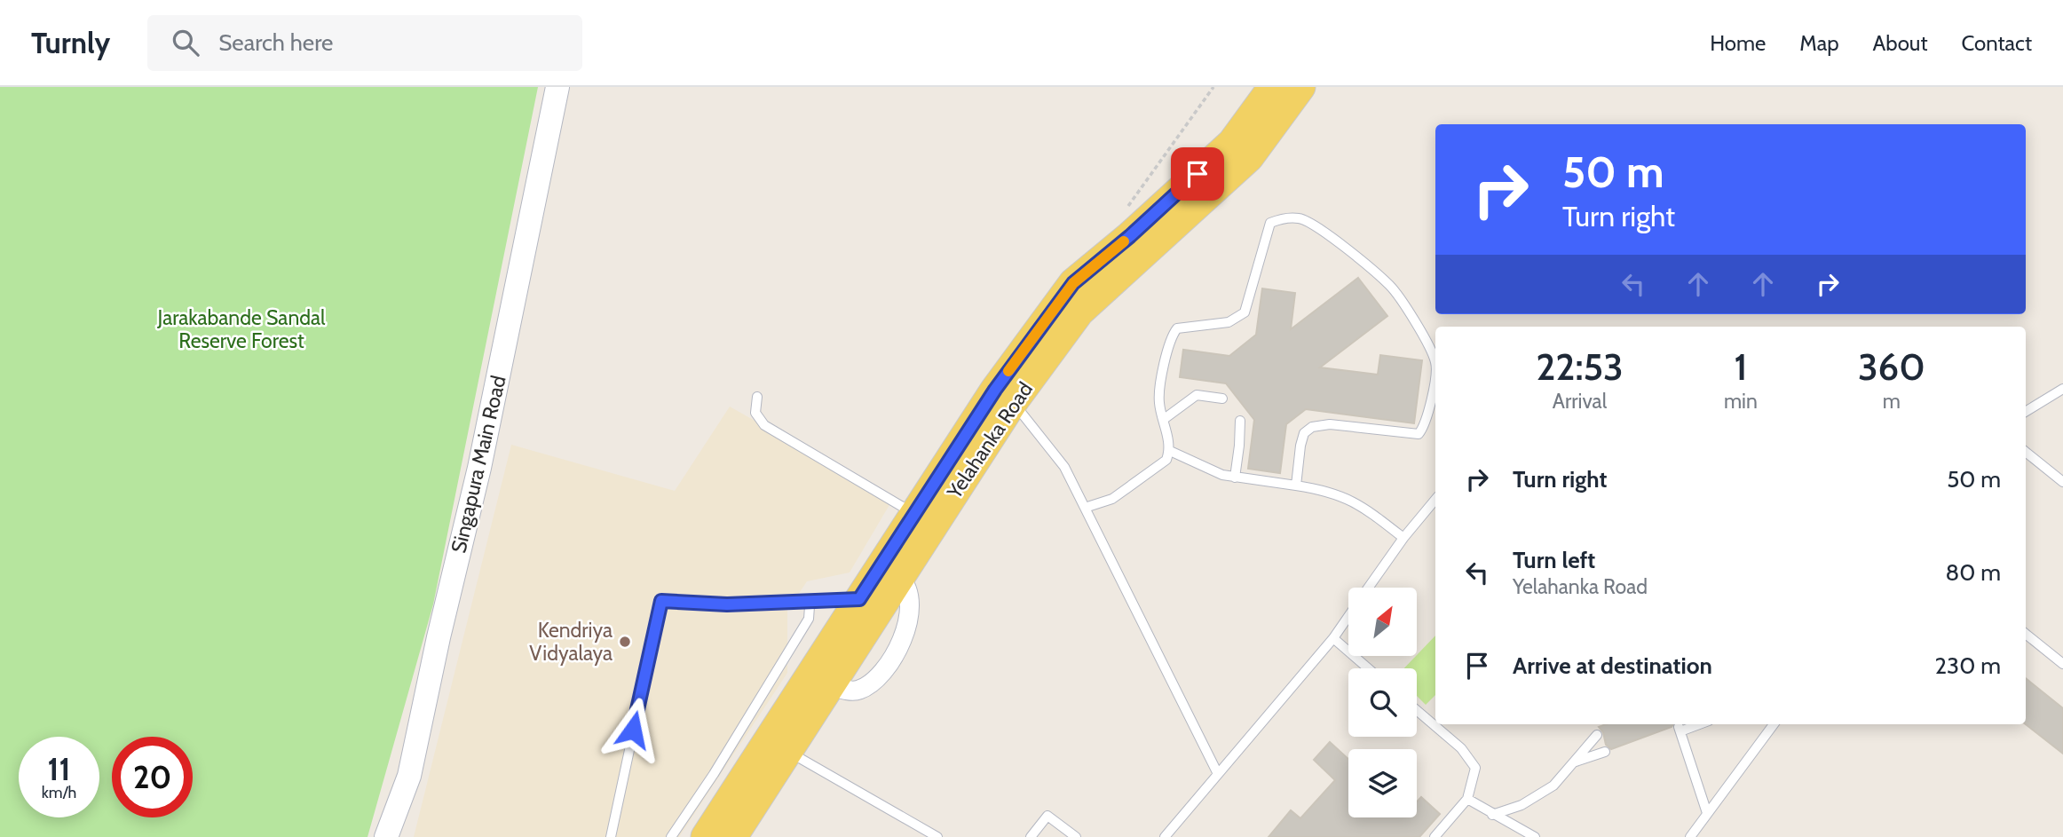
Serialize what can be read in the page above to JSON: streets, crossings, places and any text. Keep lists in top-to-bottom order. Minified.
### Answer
{"streets":{"main road":["Yelahanka Road"],"street":["Singapura Main Road"]},"parks":["Jarakabande Sandal Reserve Forest"],"places":["Kendriya Vidyalaya"],"north":"top right","page":{"header":"Turnly","search":"Search here","nav":["Home","Map","About","Contact"],"turn":["50 m","Turn right"],"eta":["22:53","Arrival","1","min","360","m"],"list":[{"name":"Turn right","value":"50 m"},{"name":"Turn left","note":"Yelahanka Road","value":"80 m"},{"name":"Arrive at destination","value":"230 m"}],"speed":"11 km/h","limit":"20"}}
